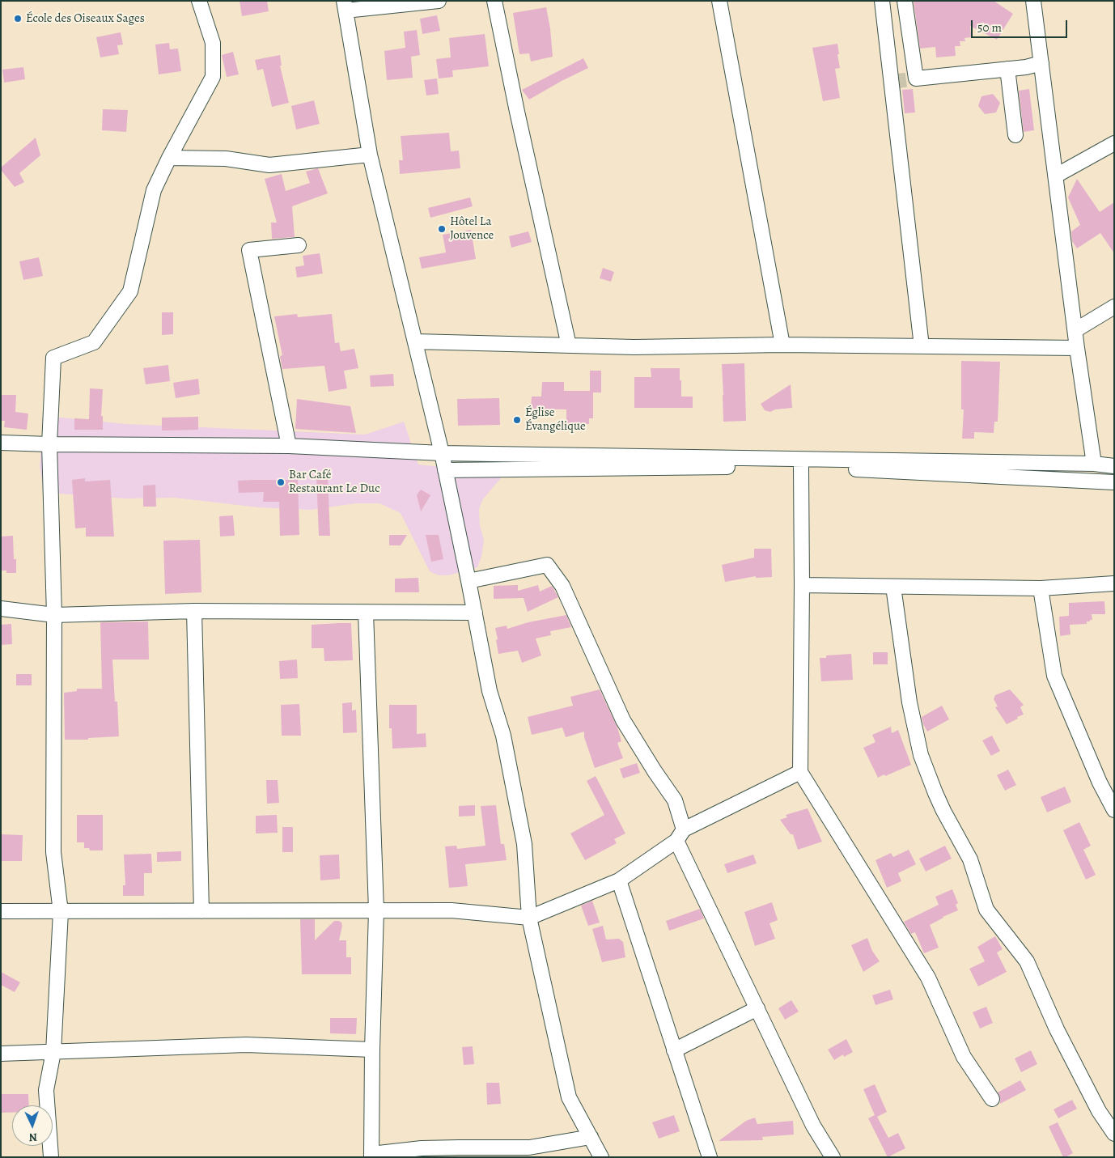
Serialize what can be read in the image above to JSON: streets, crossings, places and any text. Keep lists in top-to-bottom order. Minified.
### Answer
{"places":["École des Oiseaux Sages","Hôtel La Jouvence","Église Évangélique","Bar Café Restaurant Le Duc"],"scale_bar":"50 m","north":"bottom"}
